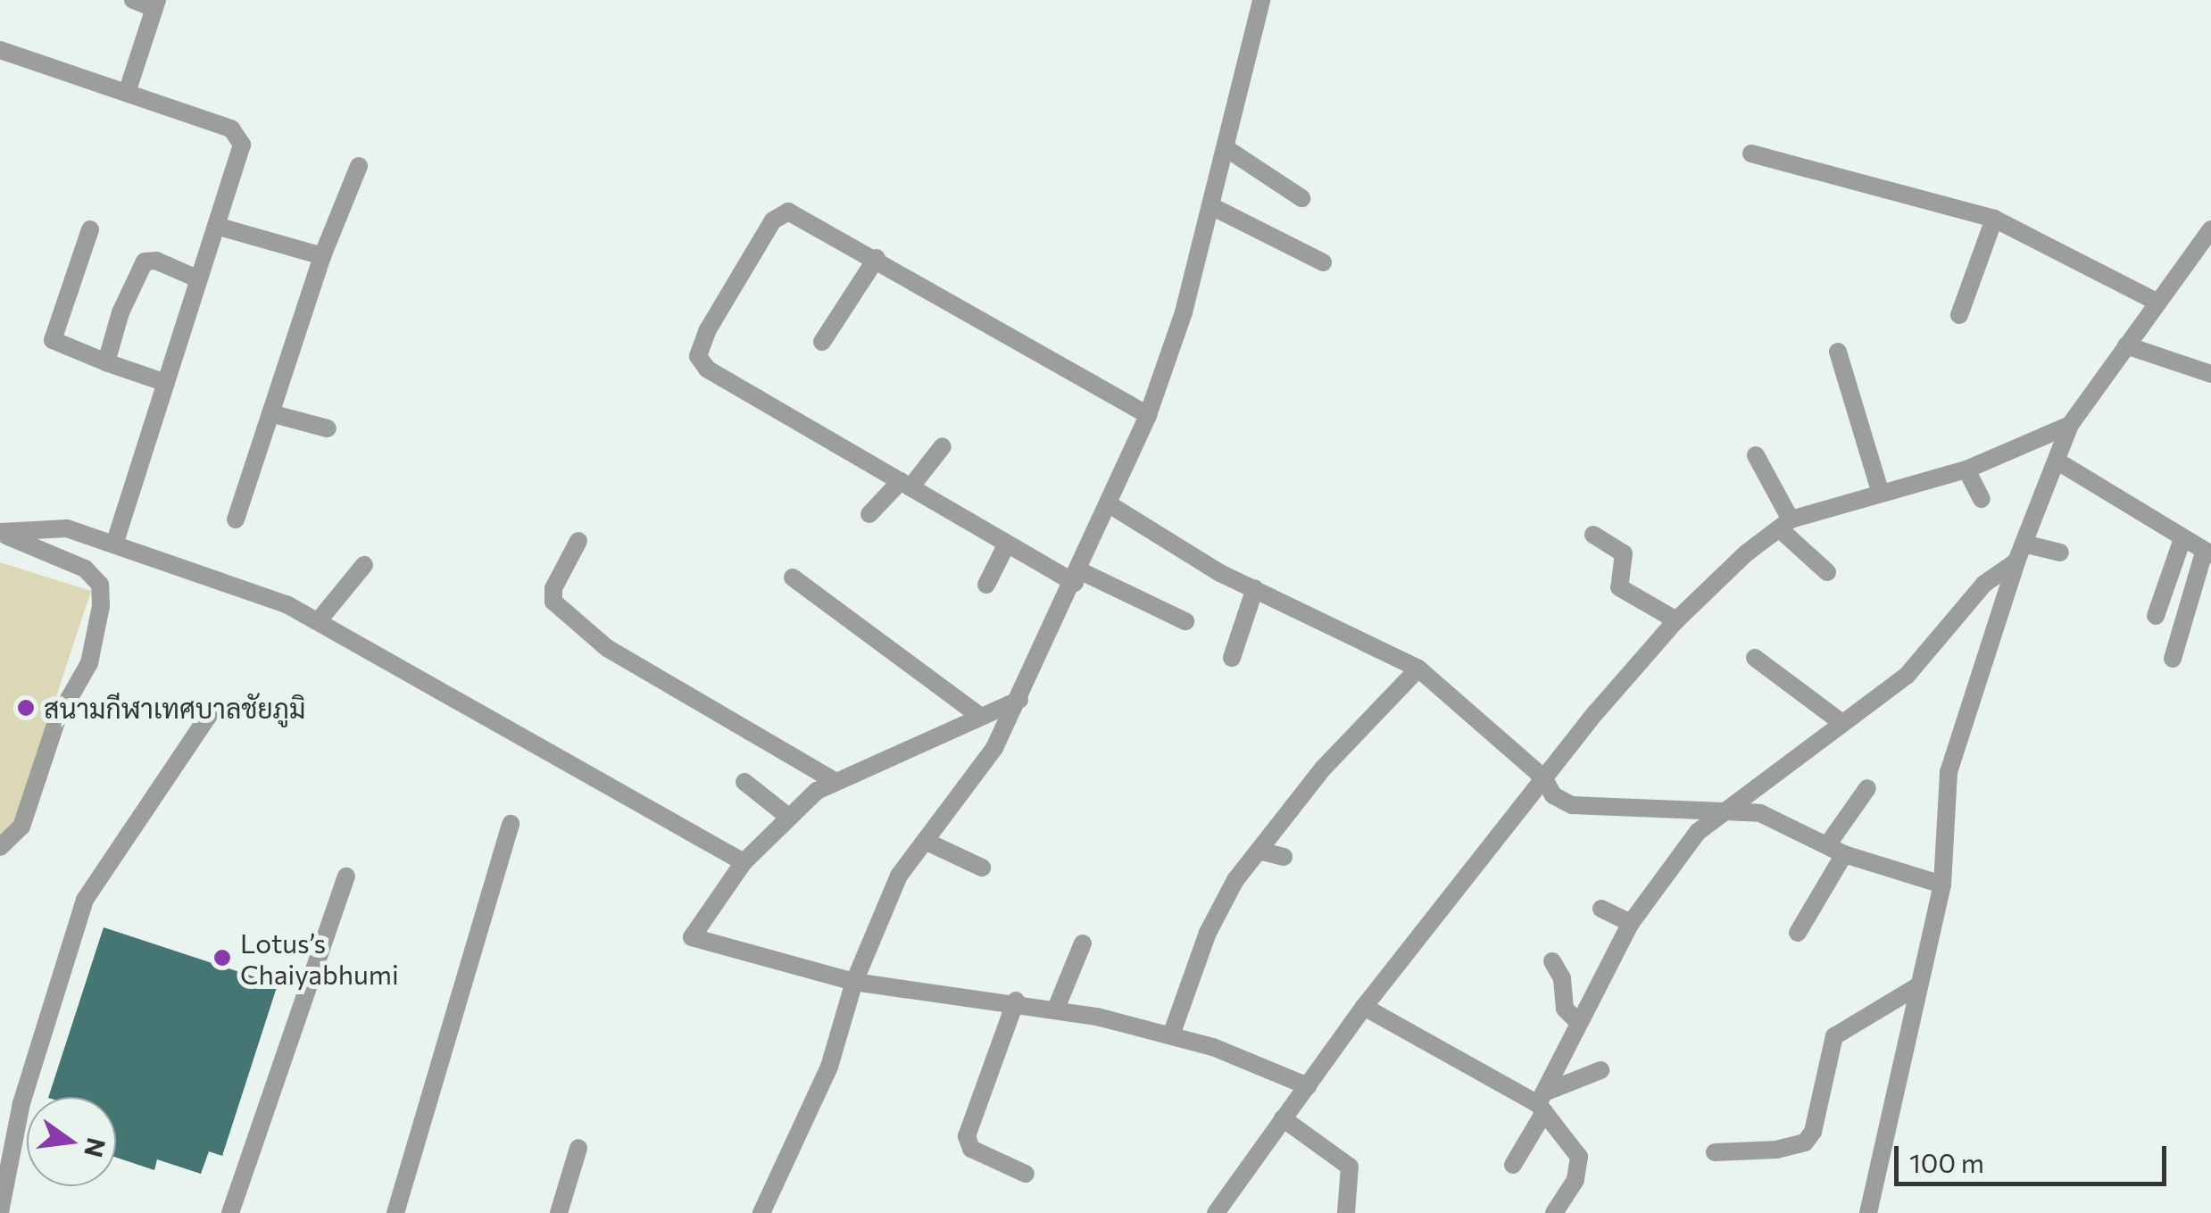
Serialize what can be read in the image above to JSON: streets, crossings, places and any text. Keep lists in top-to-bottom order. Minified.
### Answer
{"places":["สนามกีฬาเทศบาลชัยภูมิ","Lotus’s Chaiyabhumi"],"scale_bar":"100 m","north":"right"}
